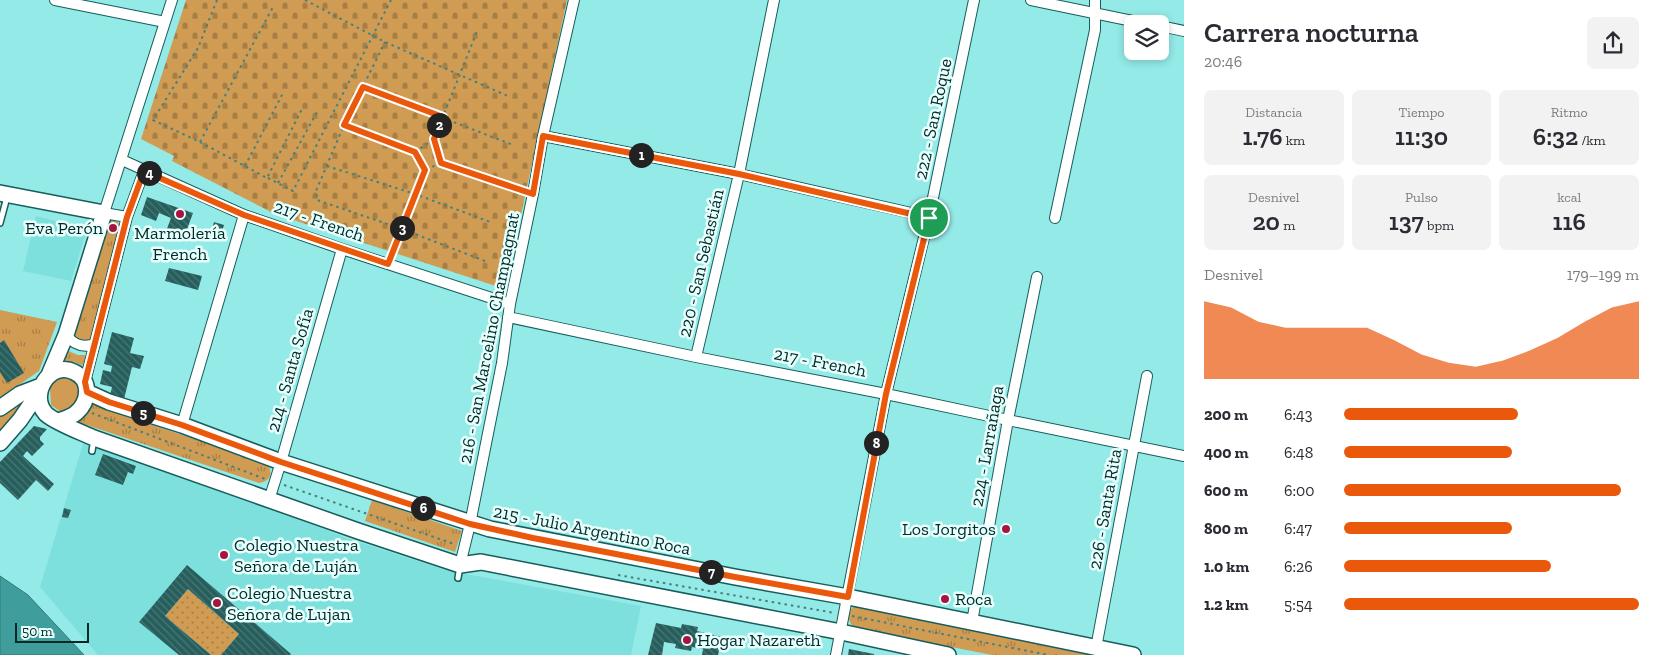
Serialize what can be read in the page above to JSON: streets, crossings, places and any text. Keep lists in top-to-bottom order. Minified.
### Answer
{"streets":{"street":["222 - San Roque","217 - French","220 - San Sebastián","216 - San Marcelino Champagnat","214 - Santa Sofía","224 - Larrañaga","226 - Santa Rita","215 - Julio Argentino Roca"]},"crossings":[["222 - San Roque","217 - French"],["222 - San Roque","215 - Julio Argentino Roca"],["217 - French","220 - San Sebastián"],["217 - French","216 - San Marcelino Champagnat"],["217 - French","214 - Santa Sofía"],["217 - French","224 - Larrañaga"],["217 - French","226 - Santa Rita"],["216 - San Marcelino Champagnat","215 - Julio Argentino Roca"],["214 - Santa Sofía","215 - Julio Argentino Roca"],["224 - Larrañaga","215 - Julio Argentino Roca"],["226 - Santa Rita","215 - Julio Argentino Roca"]],"places":["Marmolería French","Eva Perón","Los Jorgitos","Colegio Nuestra Señora de Luján","Roca","Colegio Nuestra Señora de Lujan","Hogar Nazareth"],"scale_bar":"50 m","page":{"heading":["Carrera nocturna","20:46"],"stats":[["Distancia","1.76 km"],["Tiempo","11:30"],["Ritmo","6:32 /km"],["Desnivel","20 m"],["Pulso","137 bpm"],["kcal","116"]],"pins":["2","1","4","3","5","8","6","7"],"chart":["Desnivel","179–199 m"],"list":[{"name":"200 m","note":"6:43"},{"name":"400 m","note":"6:48"},{"name":"600 m","note":"6:00"},{"name":"800 m","note":"6:47"},{"name":"1.0 km","note":"6:26"},{"name":"1.2 km","note":"5:54"}],"scale":"50 m"}}
